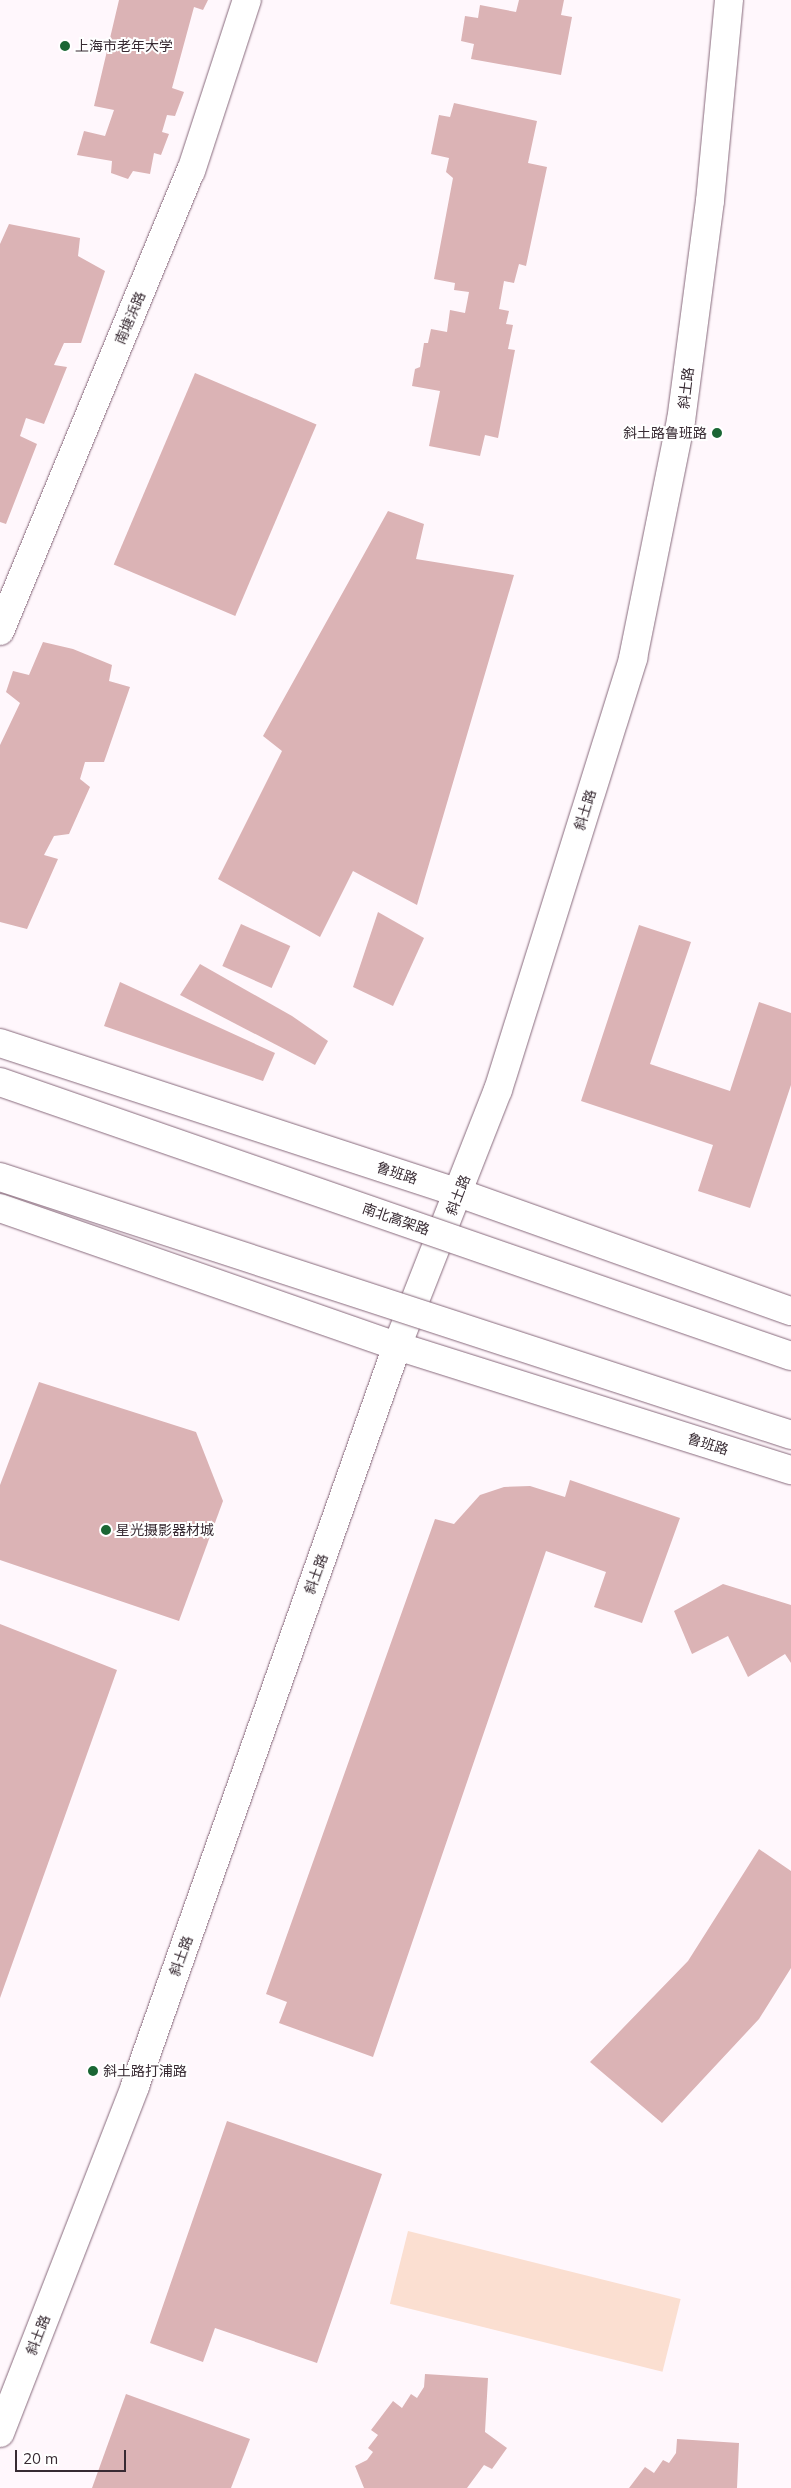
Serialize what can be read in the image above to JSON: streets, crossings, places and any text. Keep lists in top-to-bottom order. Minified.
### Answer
{"streets":{"main road":["南塘浜路","斜土路","鲁班路","南北高架路"]},"crossings":[["斜土路","鲁班路"]],"places":["上海市老年大学","斜土路鲁班路","星光摄影器材城","斜土路打浦路"],"scale_bar":"20 m"}
